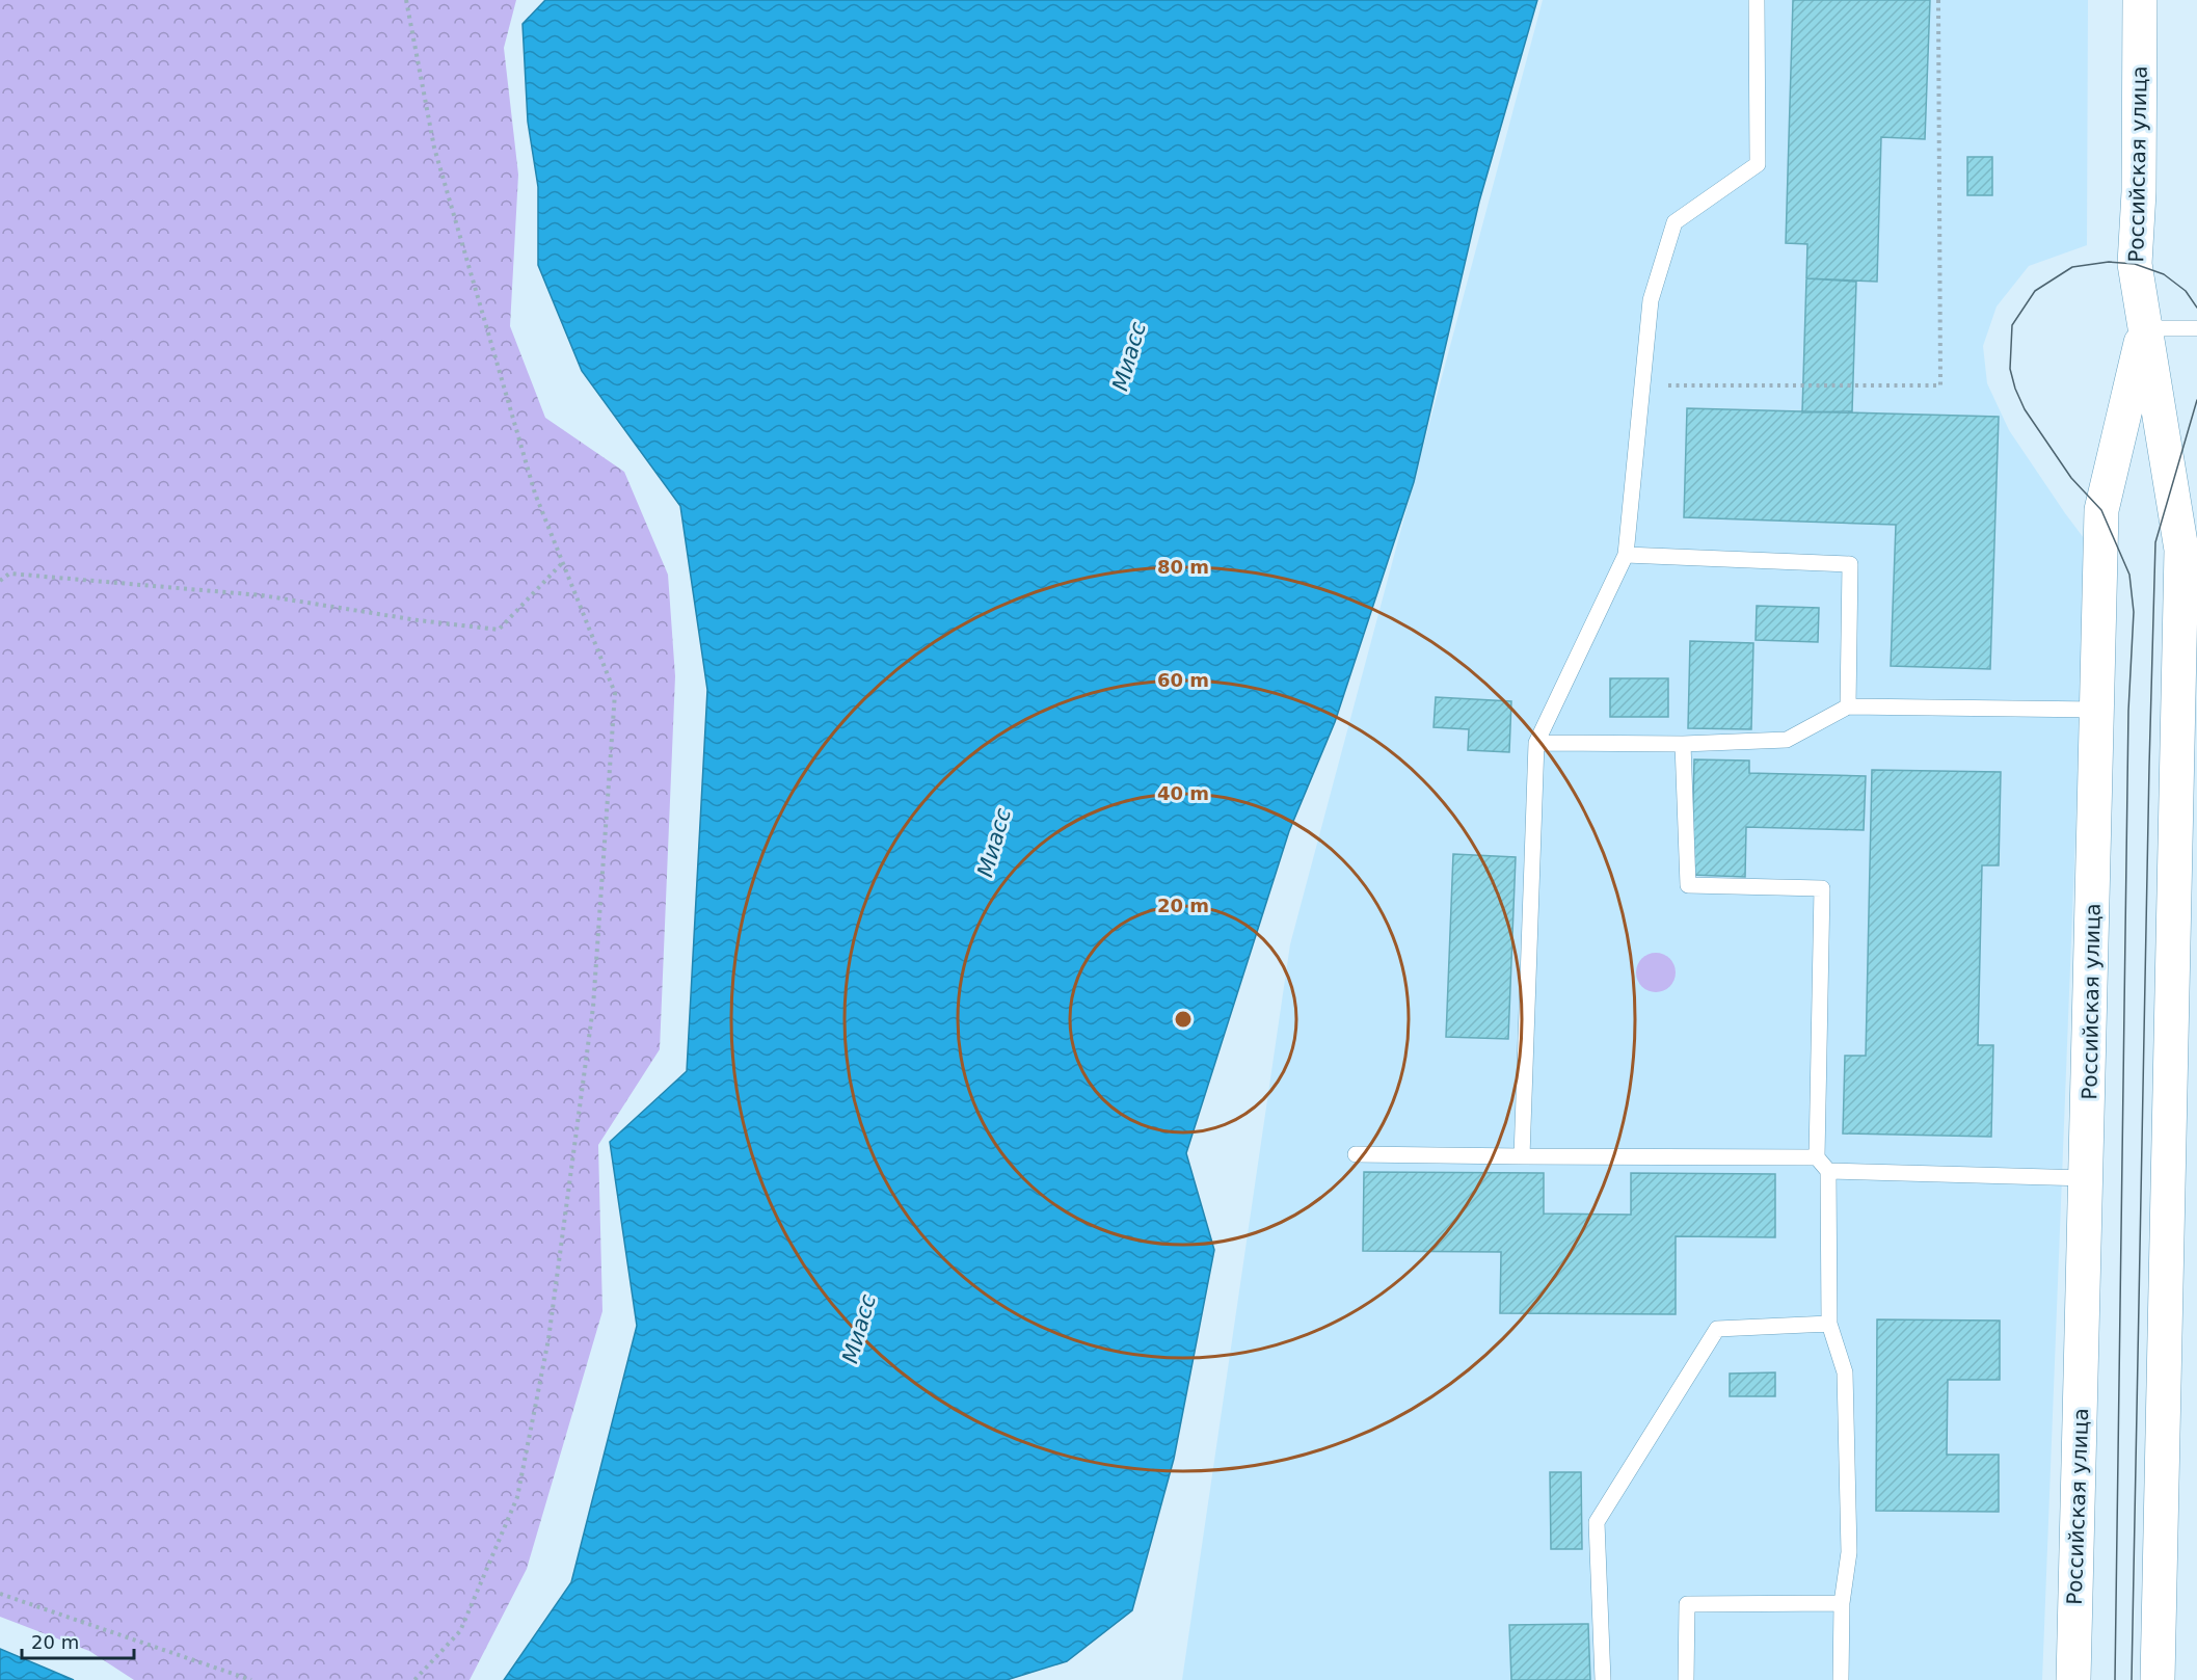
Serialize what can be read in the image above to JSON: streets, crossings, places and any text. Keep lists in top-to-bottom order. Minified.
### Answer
{"streets":{"main road":["Российская улица"]},"water":["Миасс"],"scale_bar":"20 m","rings":["80 m","60 m","40 m","20 m"]}
